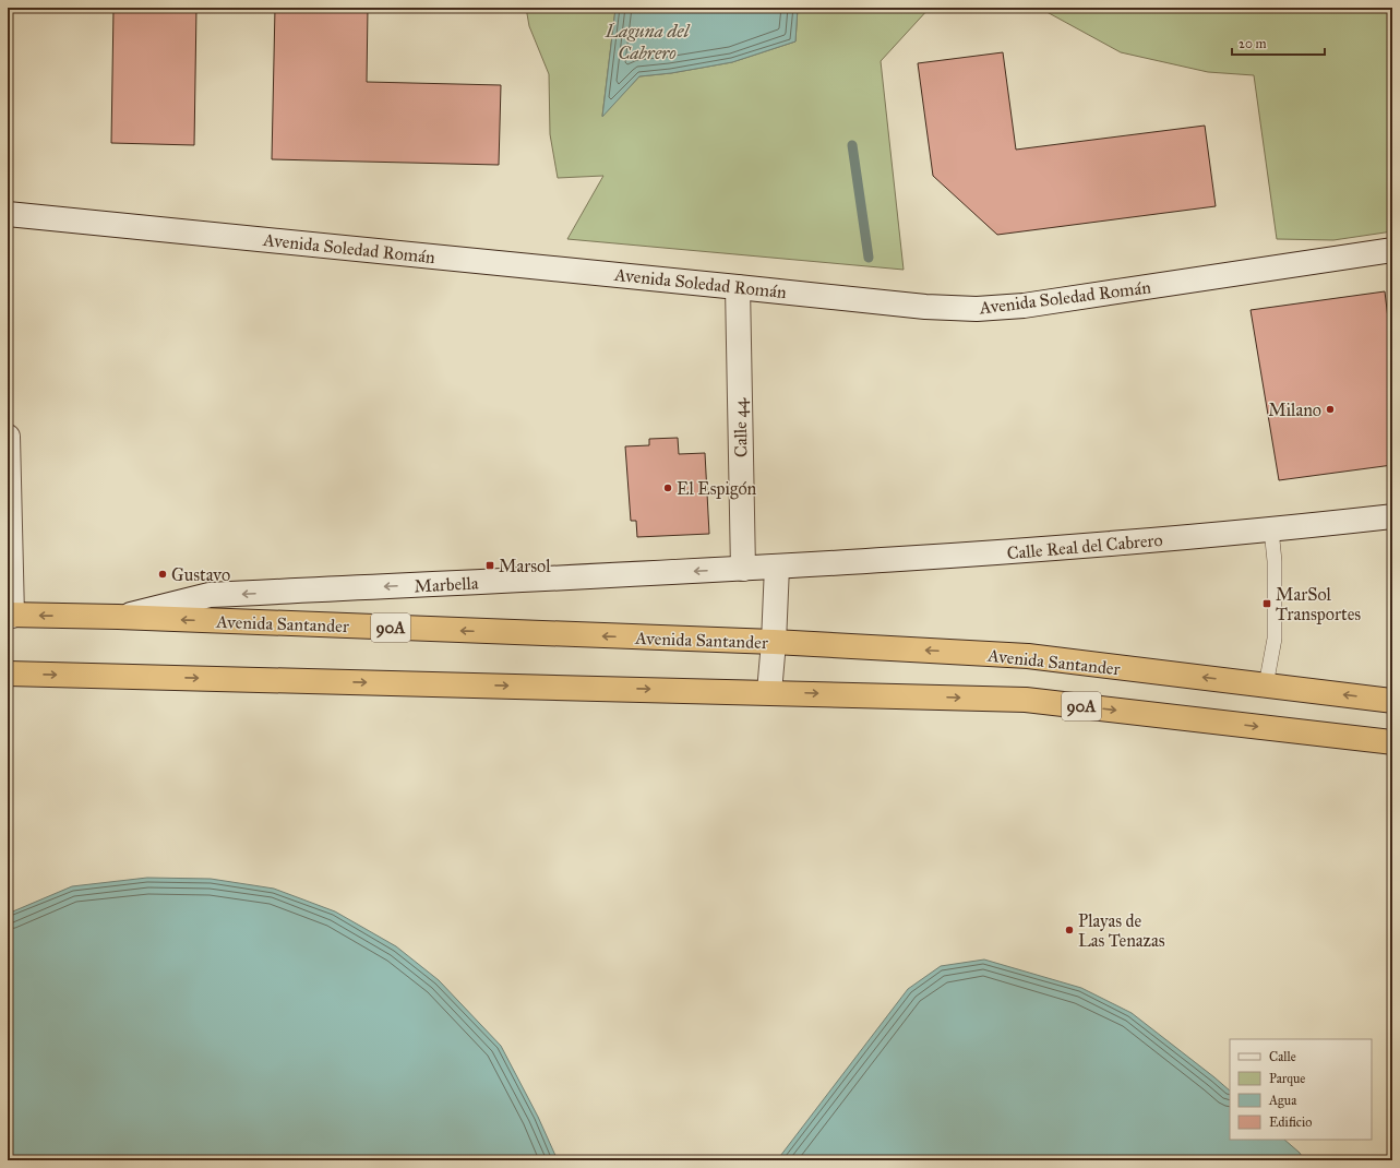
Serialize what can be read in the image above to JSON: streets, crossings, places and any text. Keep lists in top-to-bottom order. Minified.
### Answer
{"streets":{"highway":["Avenida Santander","90A"],"street":["Avenida Soledad Román","Calle 44","Calle Real del Cabrero","Marbella"]},"crossings":[["Avenida Soledad Román","Calle 44"],["Calle 44","Marbella"],["Calle Real del Cabrero","Marbella"],["Marbella","Avenida Santander"]],"one_way":["Marbella"],"water":["Laguna del Cabrero"],"places":{"other":["Milano","El Espigón","Gustavo","Playas de Las Tenazas"],"transit":["Marsol","MarSol Transportes"]},"legend":["Calle","Parque","Agua","Edificio"],"scale_bar":"20 m"}
